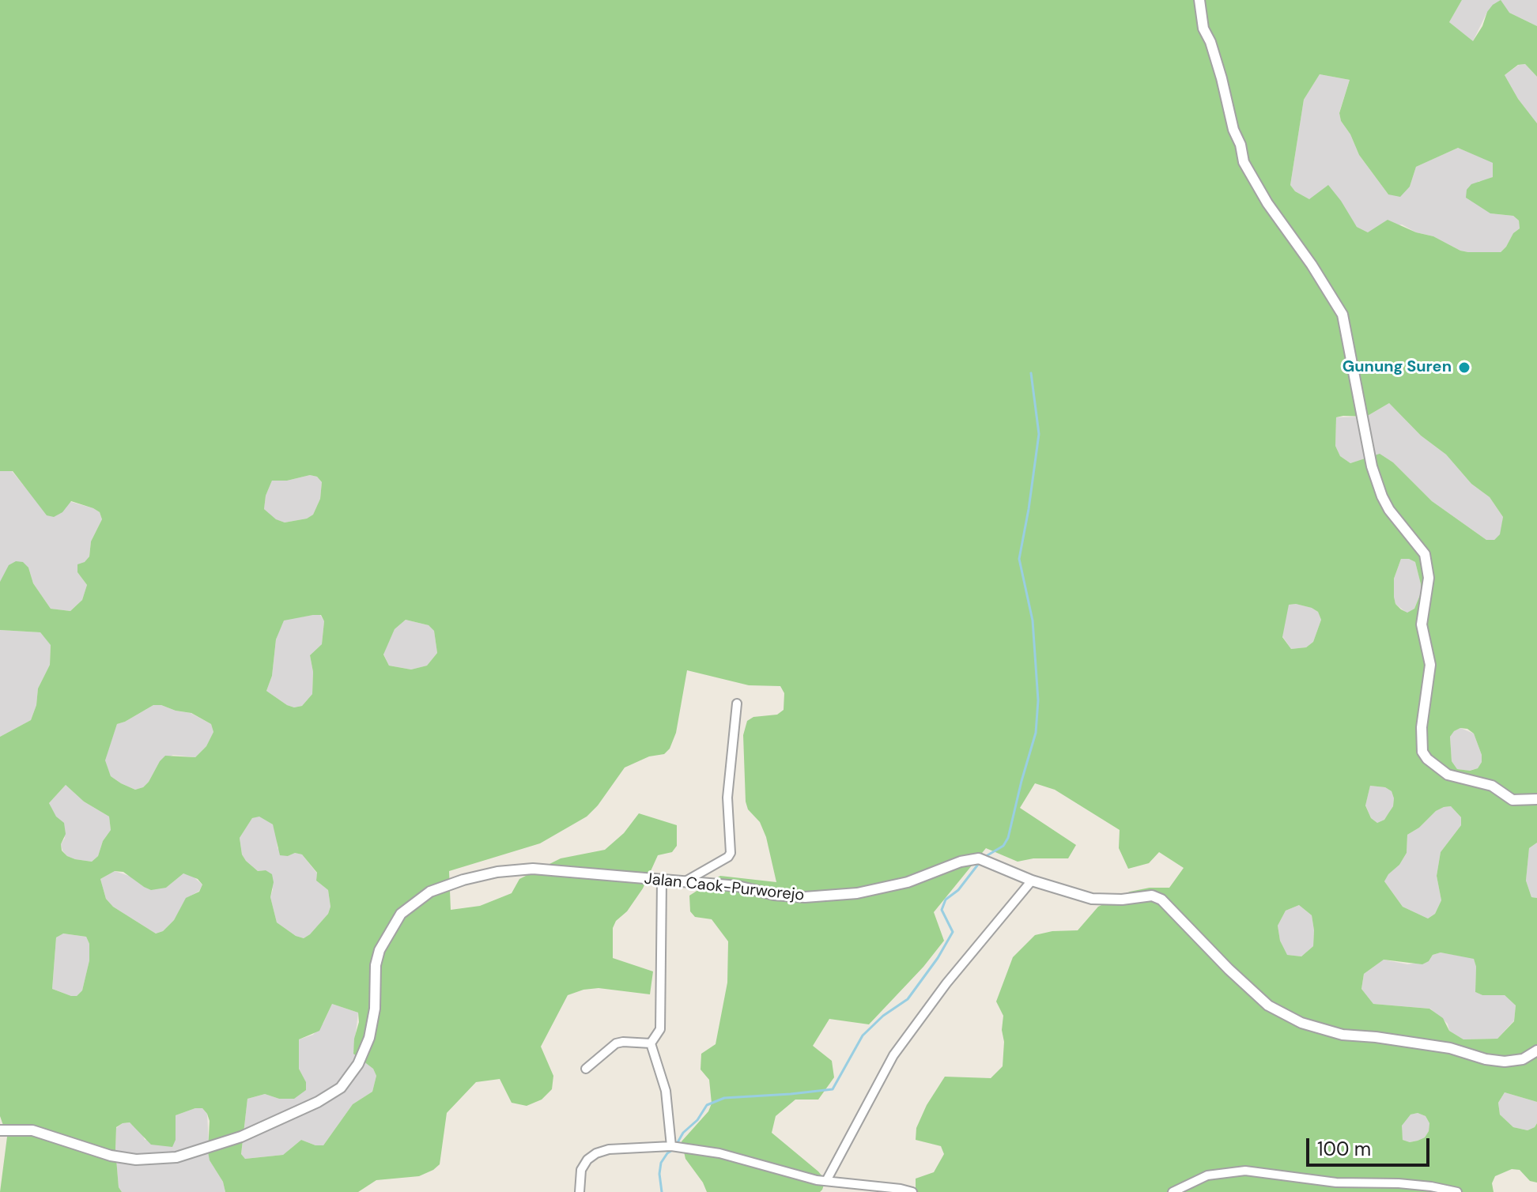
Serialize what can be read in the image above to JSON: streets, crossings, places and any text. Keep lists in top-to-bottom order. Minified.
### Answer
{"streets":{"street":["Jalan Caok-Purworejo"]},"places":["Gunung Suren"],"scale_bar":"100 m"}
